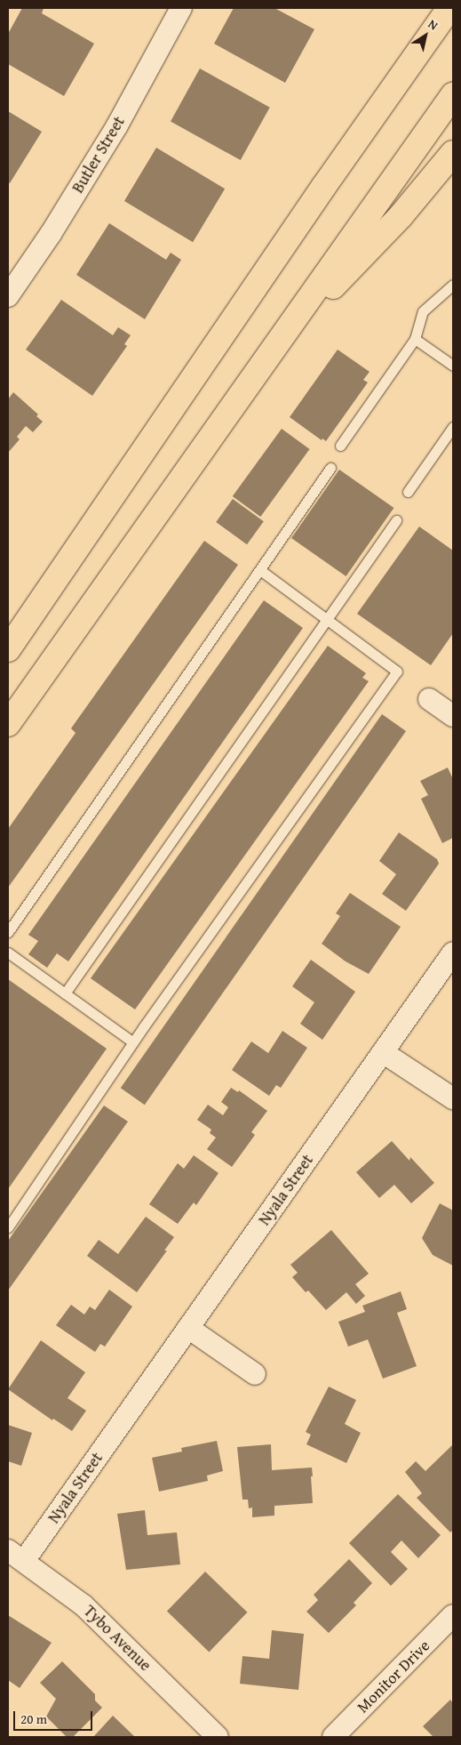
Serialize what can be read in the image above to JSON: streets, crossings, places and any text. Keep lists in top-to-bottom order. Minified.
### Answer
{"streets":{"street":["Butler Street","Nyala Street","Tybo Avenue","Monitor Drive"]},"crossings":[["Nyala Street","Tybo Avenue"]],"scale_bar":"20 m","north":"top right"}
